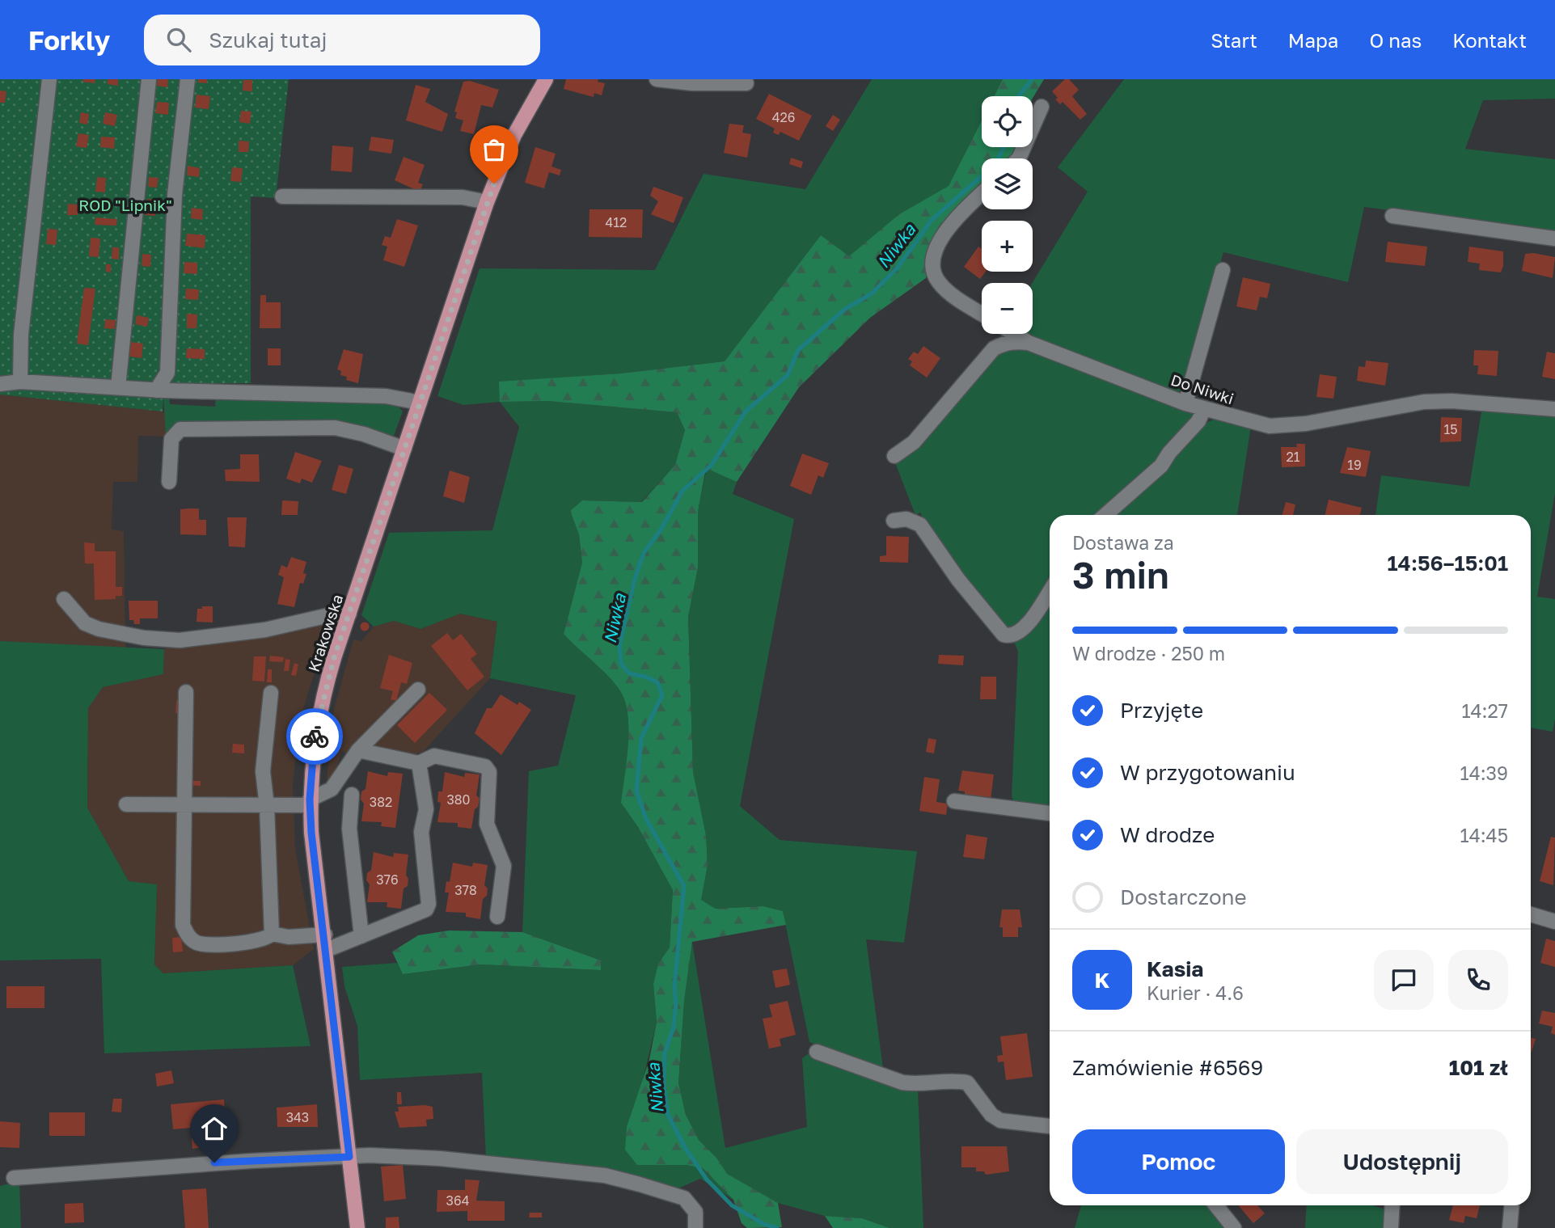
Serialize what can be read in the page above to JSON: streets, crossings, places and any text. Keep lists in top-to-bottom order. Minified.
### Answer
{"streets":{"main road":["Krakowska"],"street":["Do Niwki"]},"water":["Niwka"],"parks":["ROD \"Lipnik\""],"house_numbers":["426","412","15","21","19","380","382","376","378","343","364"],"page":{"header":"Forkly","search":"Szukaj tutaj","nav":["Start","Mapa","O nas","Kontakt"],"map_buttons":["+","−"],"heading":["3 min","Dostawa za","14:56–15:01"],"panel":["Kasia","Kurier · 4.6","Zamówienie #6569","101 zł"],"bar":"W drodze · 250 m","list":[["Przyjęte","14:27"],["W przygotowaniu","14:39"],["W drodze","14:45"],"Dostarczone"],"round":"K","buttons":["Pomoc","Udostępnij"]}}
